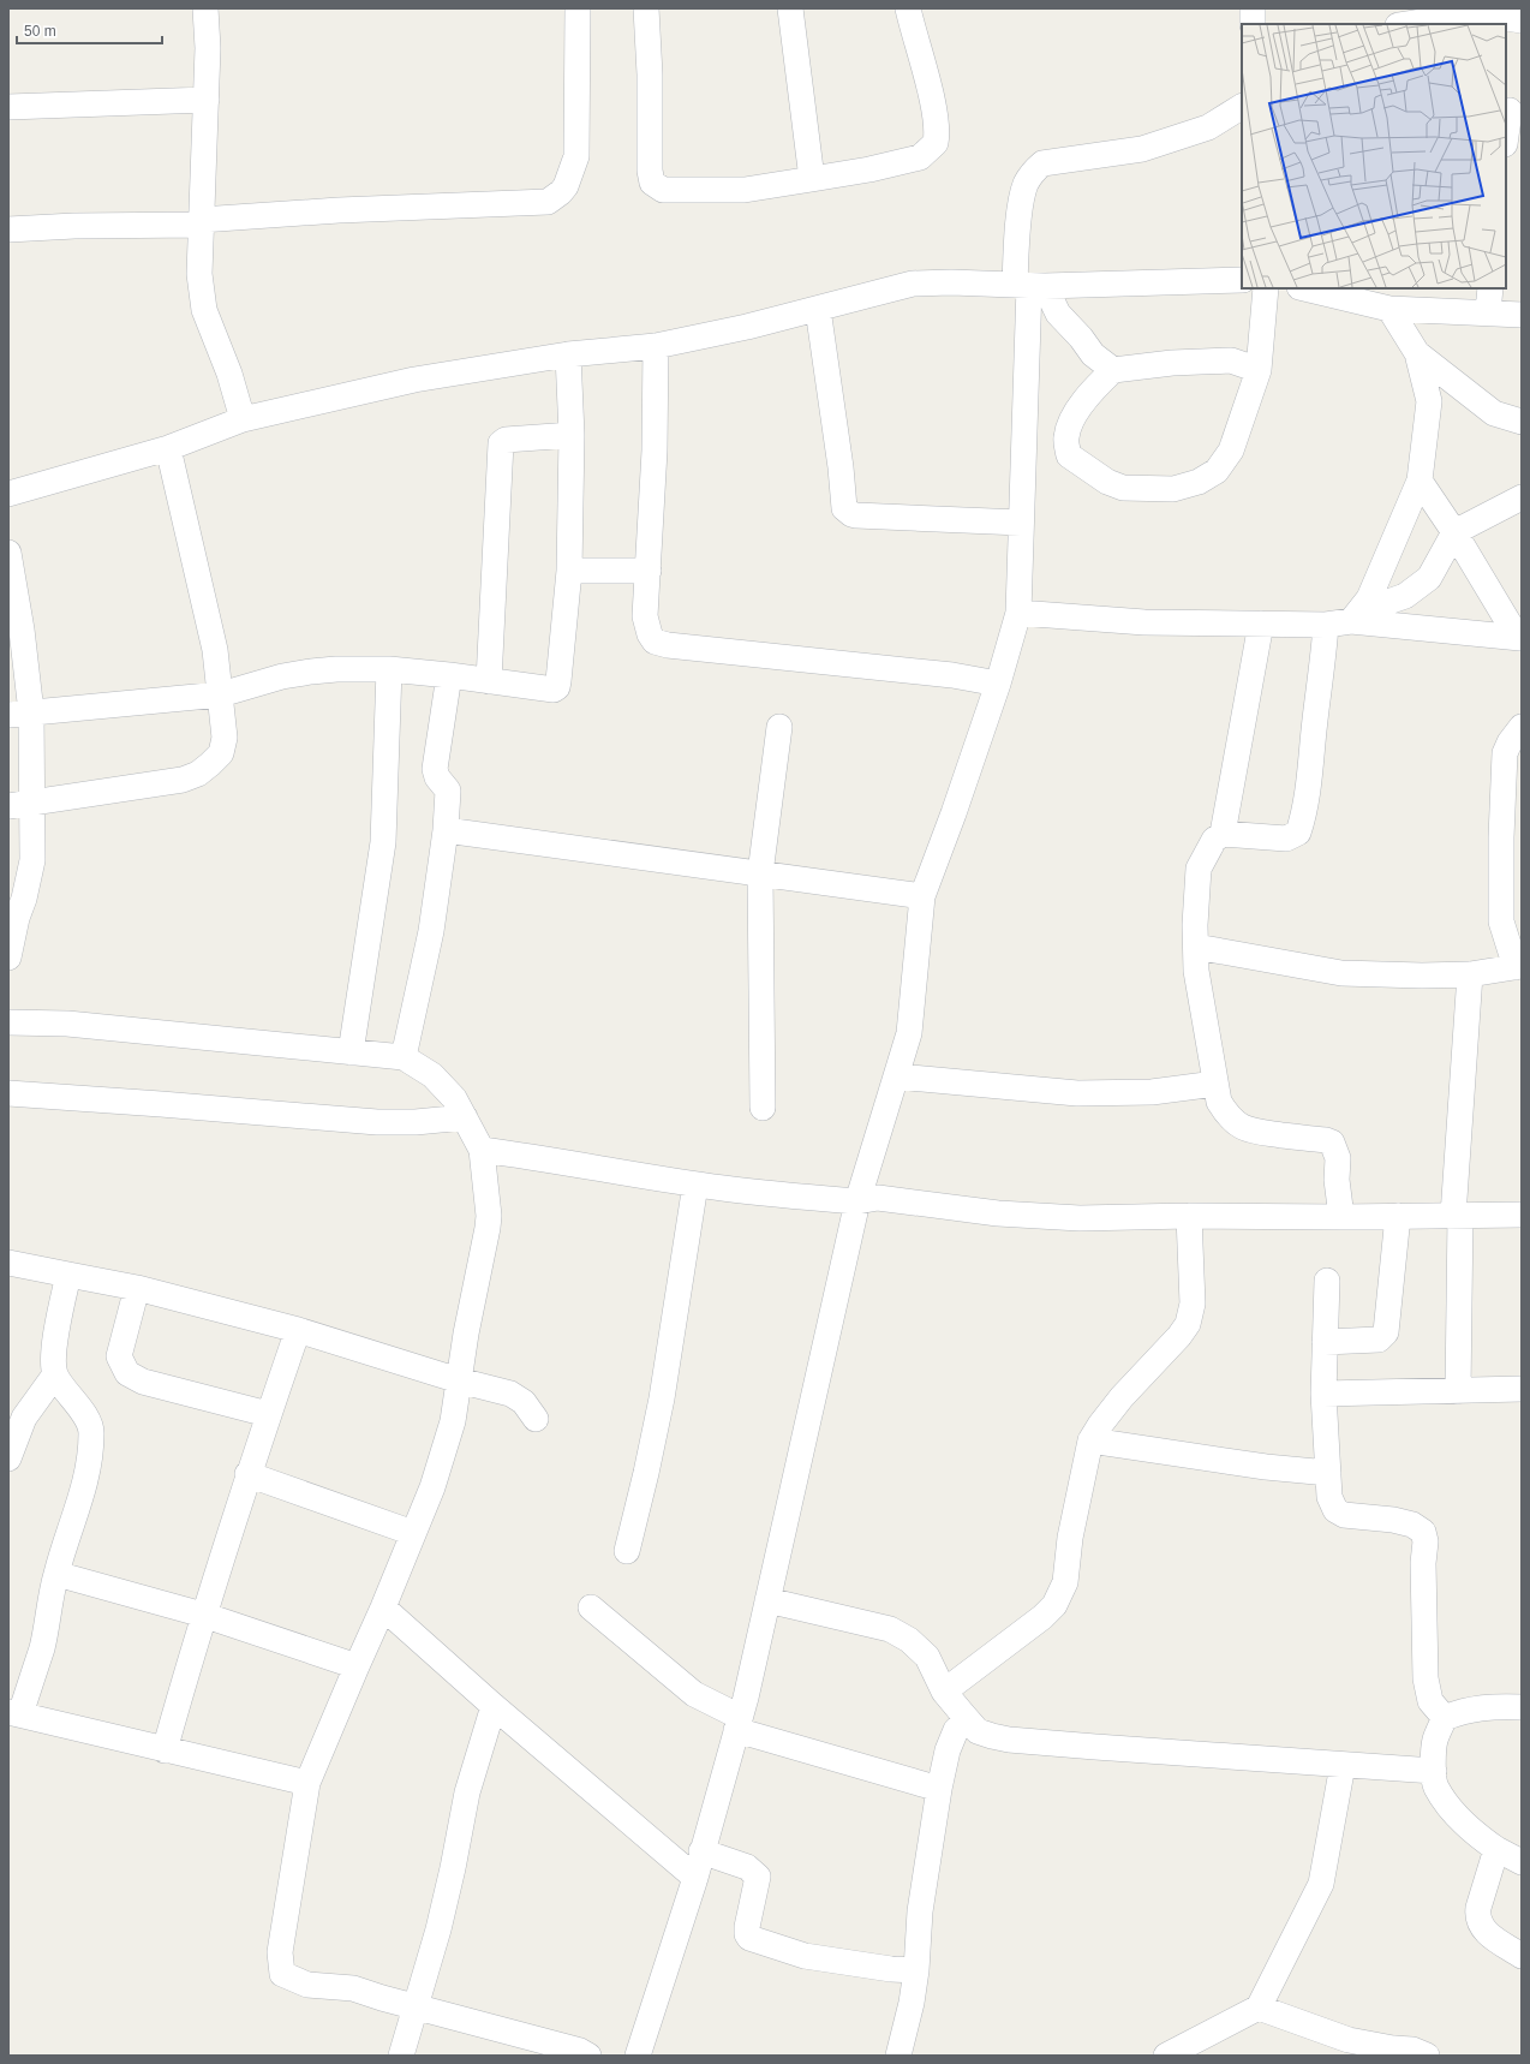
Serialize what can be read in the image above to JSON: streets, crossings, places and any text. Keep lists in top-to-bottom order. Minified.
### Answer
{"scale_bar":"50 m"}
